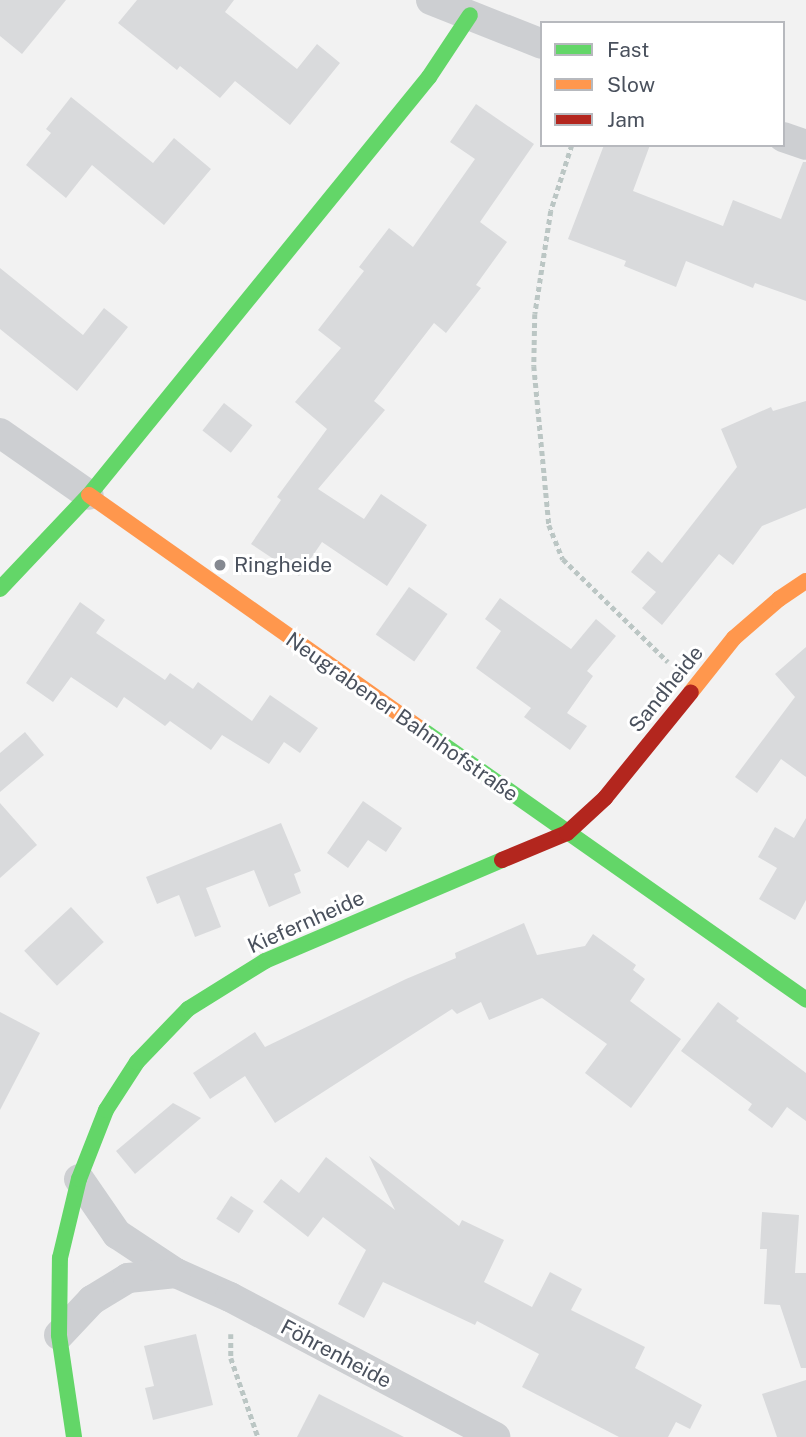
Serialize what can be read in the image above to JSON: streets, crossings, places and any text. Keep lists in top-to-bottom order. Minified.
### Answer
{"streets":{"street":["Sandheide","Neugrabener Bahnhofstraße","Kiefernheide","Föhrenheide"]},"crossings":[["Sandheide","Neugrabener Bahnhofstraße"],["Sandheide","Kiefernheide"],["Neugrabener Bahnhofstraße","Kiefernheide"],["Kiefernheide","Föhrenheide"]],"places":["Ringheide"],"legend":["Fast","Slow","Jam"]}
